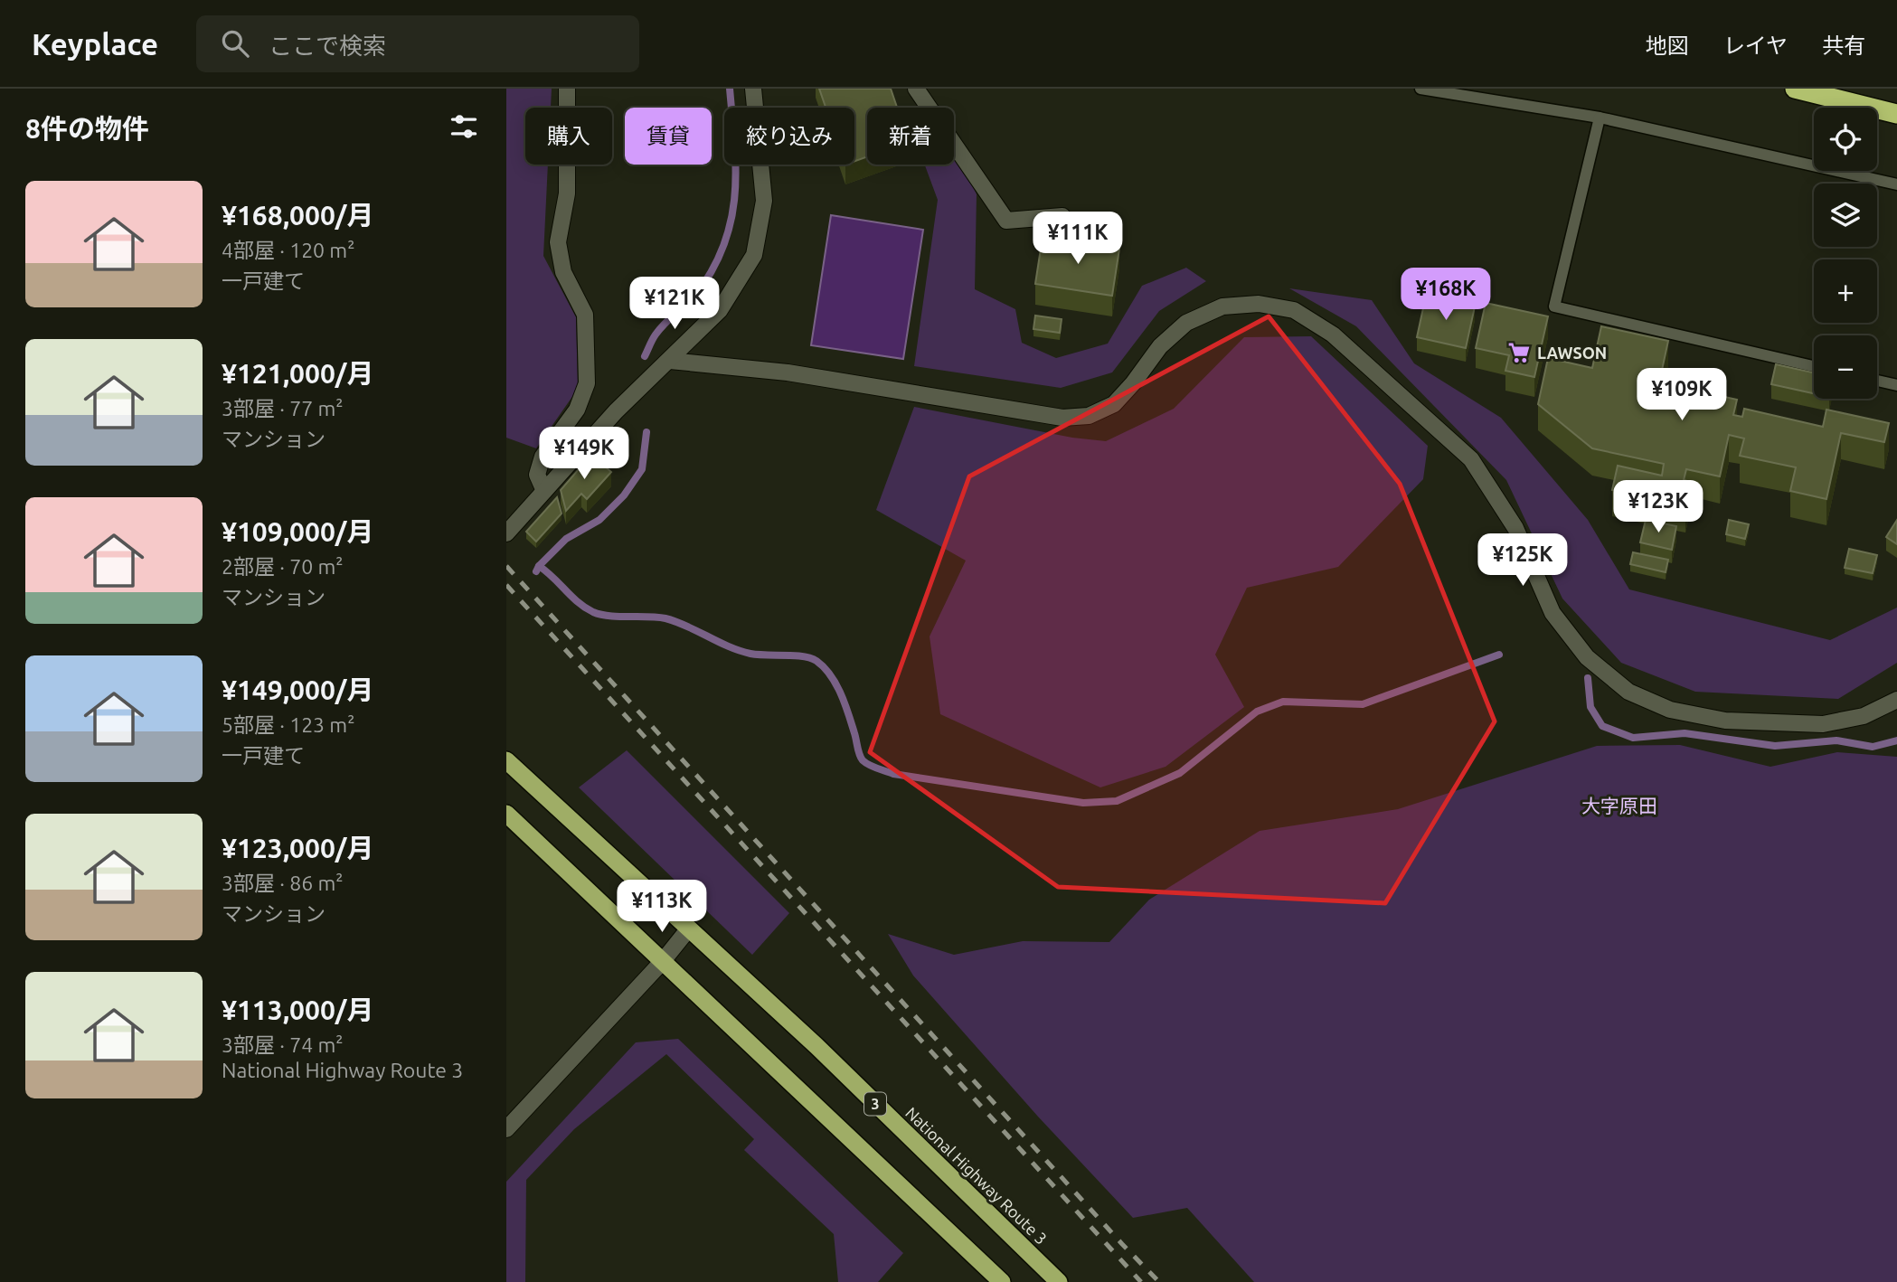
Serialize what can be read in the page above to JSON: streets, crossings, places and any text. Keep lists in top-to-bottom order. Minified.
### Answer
{"streets":{"highway":["3","National Highway Route 3"]},"districts":["大字原田"],"places":{"supermarket":["LAWSON"]},"page":{"header":"Keyplace","search":"ここで検索","nav":["地図","レイヤ","共有"],"heading":"8件の物件","map_buttons":["+","−"],"chip":["購入","賃貸","絞り込み","新着"],"list":[{"name":"¥168,000/月","note":"4部屋 · 120 m² · 一戸建て"},{"name":"¥121,000/月","note":"3部屋 · 77 m² · マンション"},{"name":"¥109,000/月","note":"2部屋 · 70 m² · マンション"},{"name":"¥149,000/月","note":"5部屋 · 123 m² · 一戸建て"},{"name":"¥123,000/月","note":"3部屋 · 86 m² · マンション"},{"name":"¥113,000/月","note":"3部屋 · 74 m² · National Highway Route 3"}],"price":["¥111K","¥168K","¥121K","¥109K","¥149K","¥123K","¥125K","¥113K"]}}
